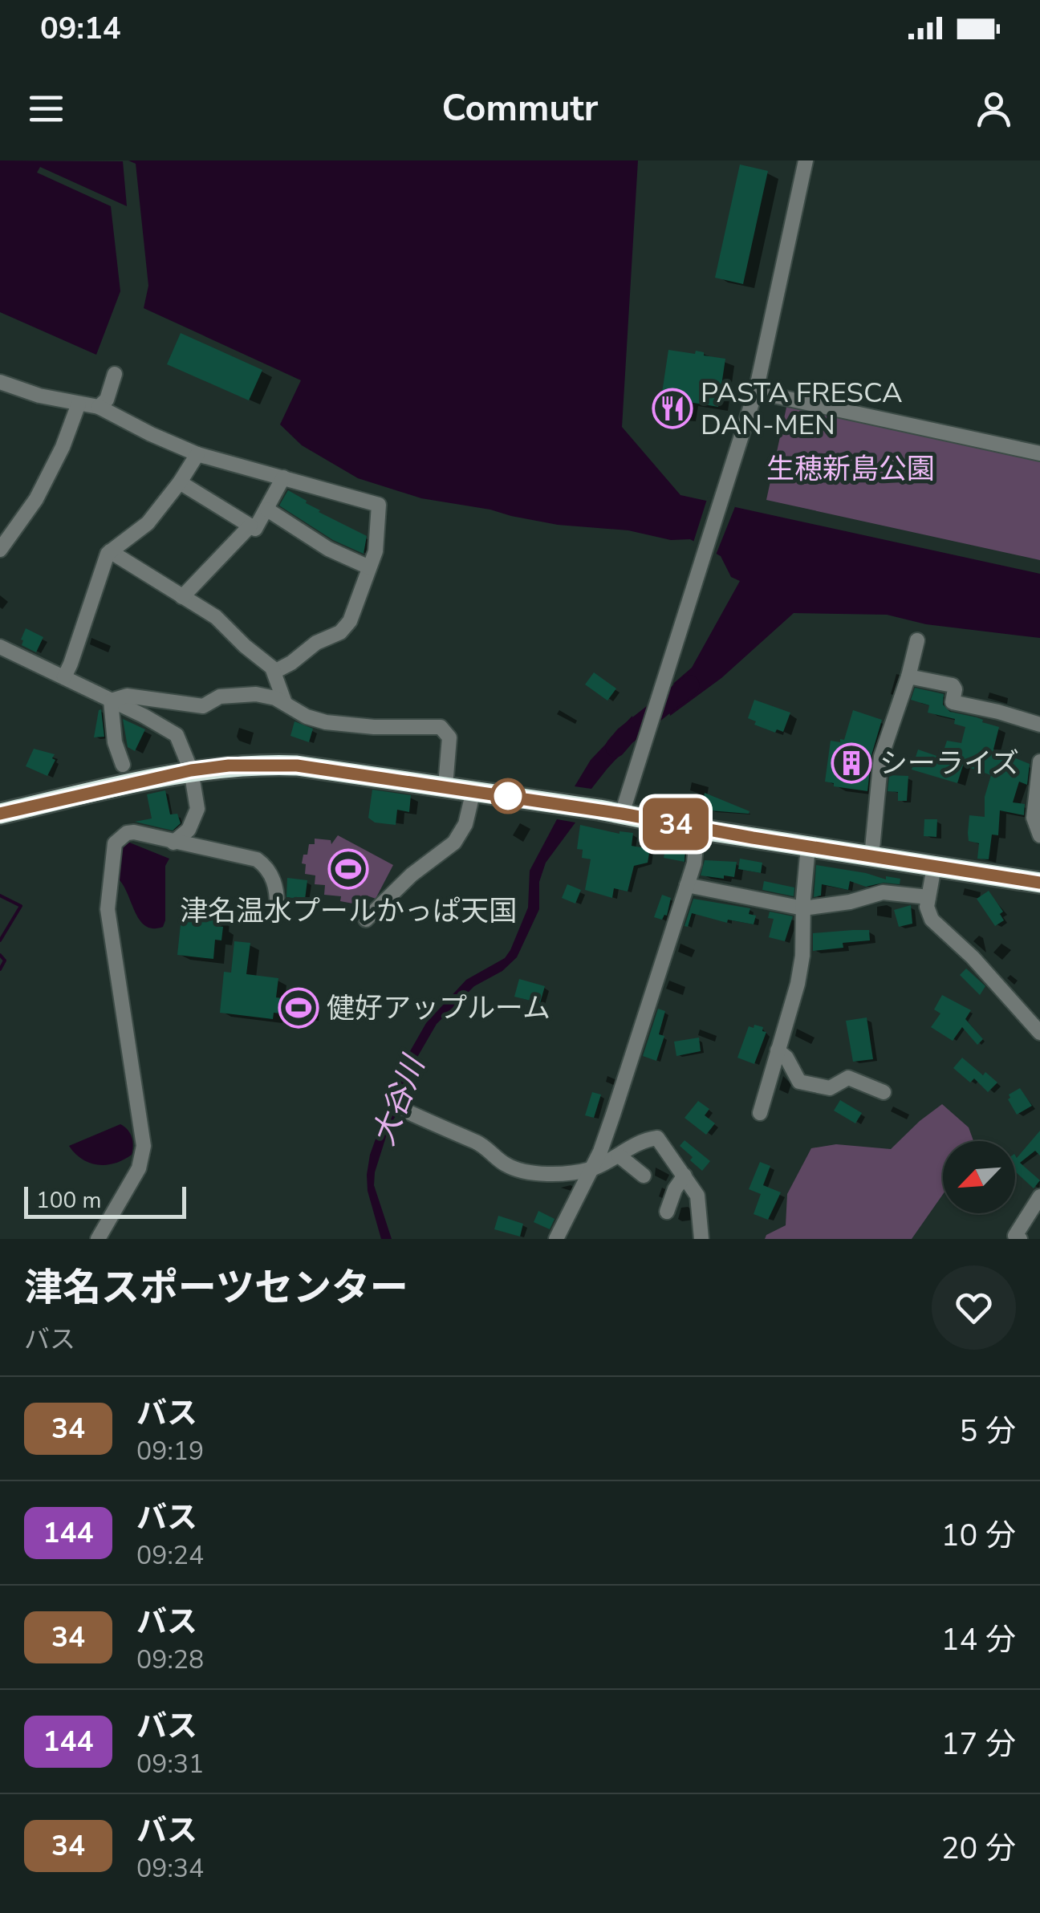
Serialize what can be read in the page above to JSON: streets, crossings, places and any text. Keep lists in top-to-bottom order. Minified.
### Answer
{"water":["大谷川"],"parks":["生穂新島公園"],"places":{"restaurant":["PASTA FRESCA DAN-MEN"],"building":["シーライズ"],"sports":["津名温水プールかっぱ天国","健好アップルーム"]},"lines":["bus line 34"],"scale_bar":"100 m","north":"bottom left","page":{"status":"09:14","header":"Commutr","on_map":"34","scale":"100 m","heading":["津名スポーツセンター","バス"],"list":[{"mark":"34","name":"バス","note":"09:19","value":"5 分"},{"mark":"144","name":"バス","note":"09:24","value":"10 分"},{"mark":"34","name":"バス","note":"09:28","value":"14 分"},{"mark":"144","name":"バス","note":"09:31","value":"17 分"},{"mark":"34","name":"バス","note":"09:34","value":"20 分"}]}}
